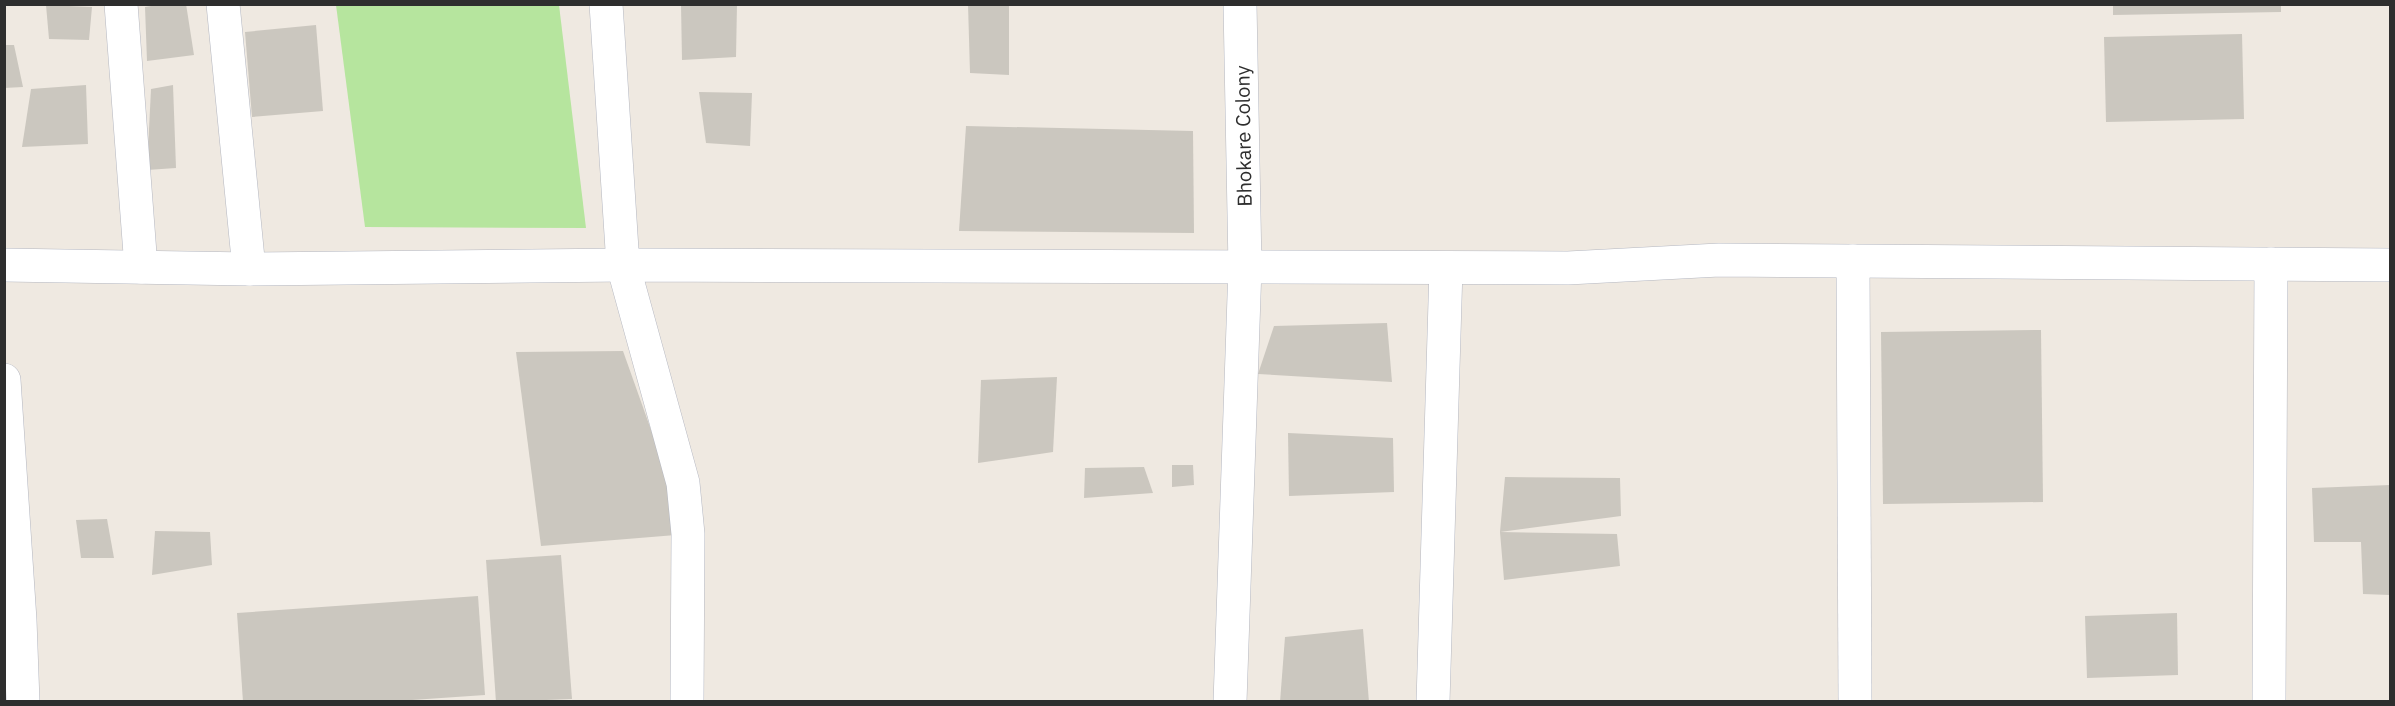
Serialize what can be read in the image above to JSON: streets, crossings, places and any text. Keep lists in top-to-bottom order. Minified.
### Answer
{"streets":{"street":["Bhokare Colony"]}}
